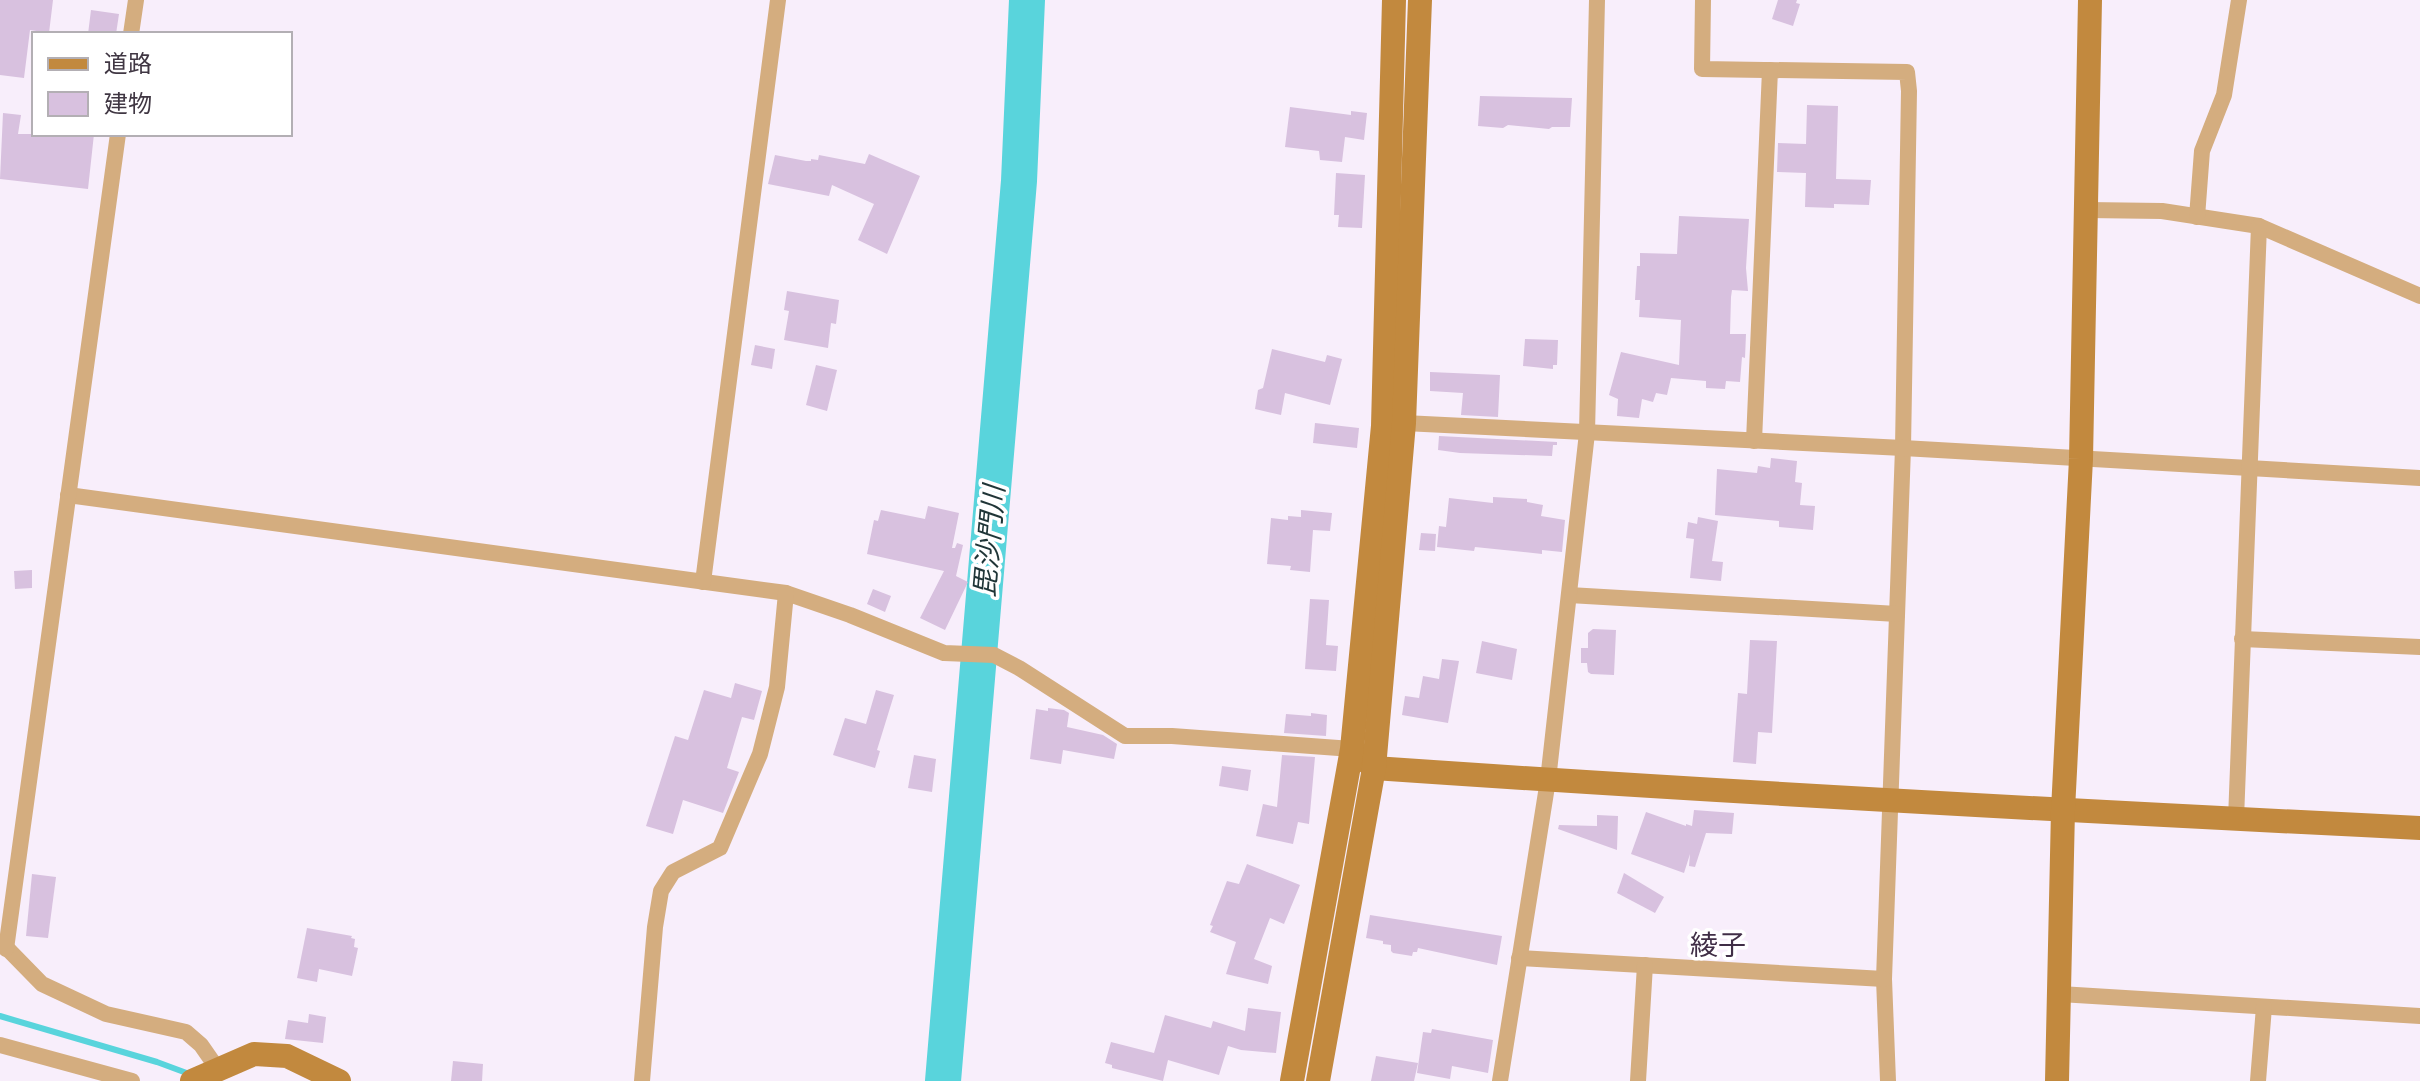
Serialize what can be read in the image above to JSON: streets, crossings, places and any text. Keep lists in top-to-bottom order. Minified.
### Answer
{"districts":["綾子"],"water":["毘沙門川"],"legend":["道路","建物"]}
